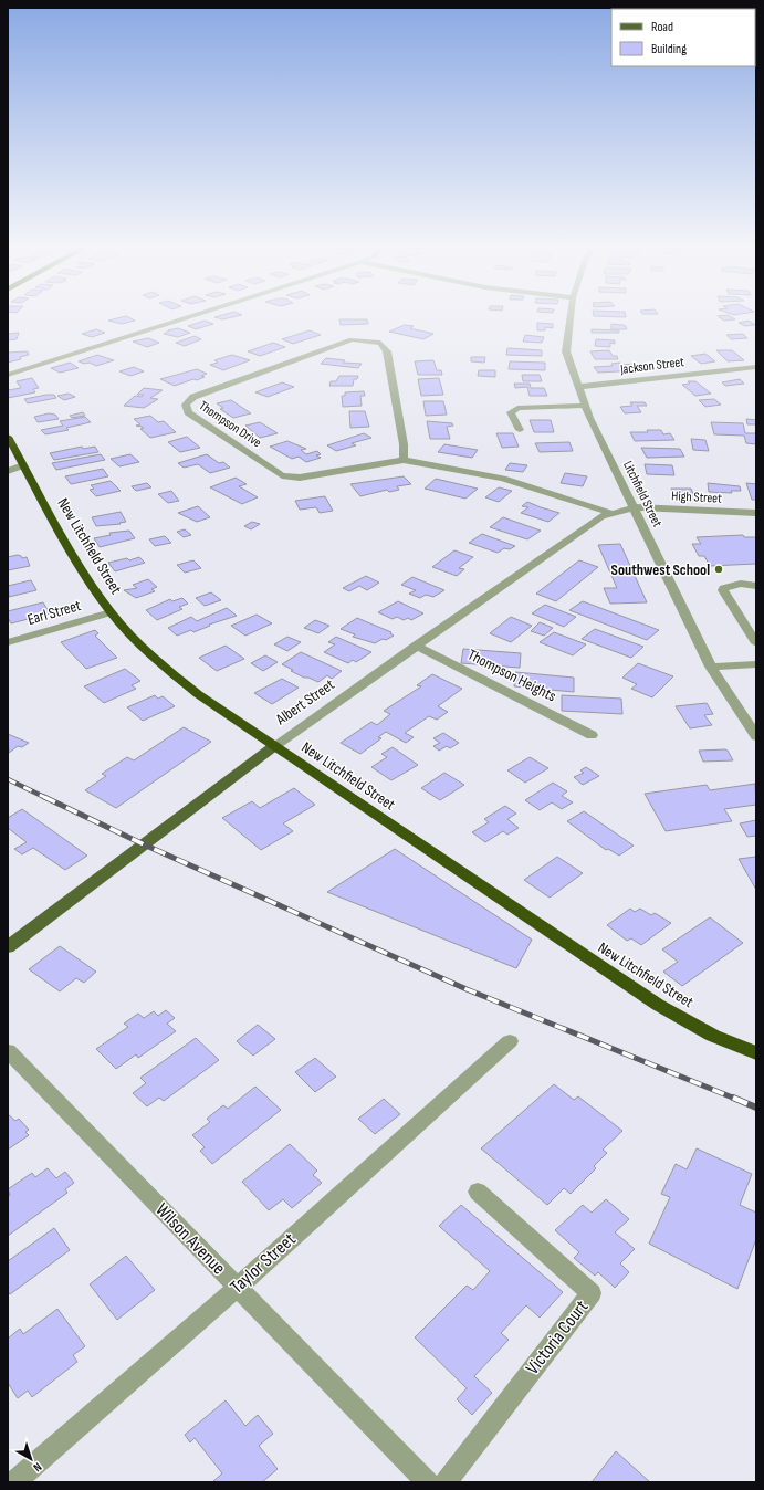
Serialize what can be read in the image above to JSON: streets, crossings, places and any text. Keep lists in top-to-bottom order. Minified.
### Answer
{"streets":{"highway":["New Litchfield Street"],"main road":["Albert Street"],"street":["Jackson Street","Thompson Drive","Litchfield Street","High Street","Earl Street","Thompson Heights","Wilson Avenue","Taylor Street","Victoria Court"]},"crossings":[["Jackson Street","Litchfield Street"],["Thompson Drive","Albert Street"],["Litchfield Street","High Street"],["Litchfield Street","Albert Street"],["High Street","Albert Street"],["New Litchfield Street","Earl Street"],["New Litchfield Street","Albert Street"],["Thompson Heights","Albert Street"],["Wilson Avenue","Taylor Street"]],"places":["Southwest School"],"legend":["Road","Building"],"north":"bottom right"}
